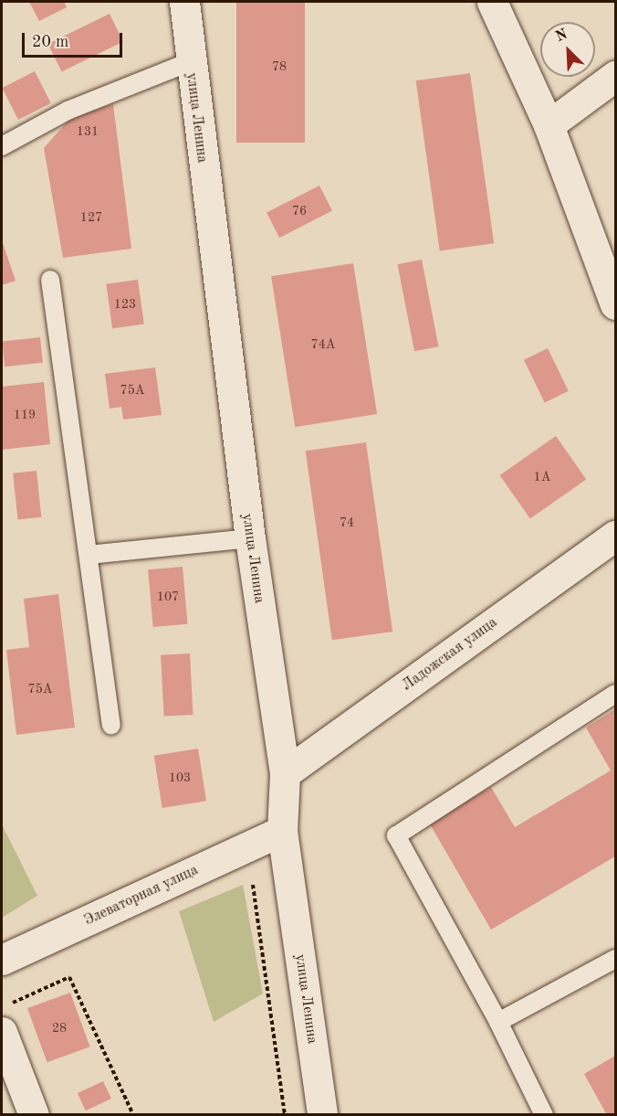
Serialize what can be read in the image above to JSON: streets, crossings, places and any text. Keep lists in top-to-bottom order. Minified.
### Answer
{"streets":{"street":["улица Ленина","Ладожская улица","Элеваторная улица"]},"crossings":[["улица Ленина","Ладожская улица"],["улица Ленина","Элеваторная улица"]],"house_numbers":["78","131","76","127","123","74А","75А","119","1А","74","107","75А","103","28"],"scale_bar":"20 m","north":"top left"}
